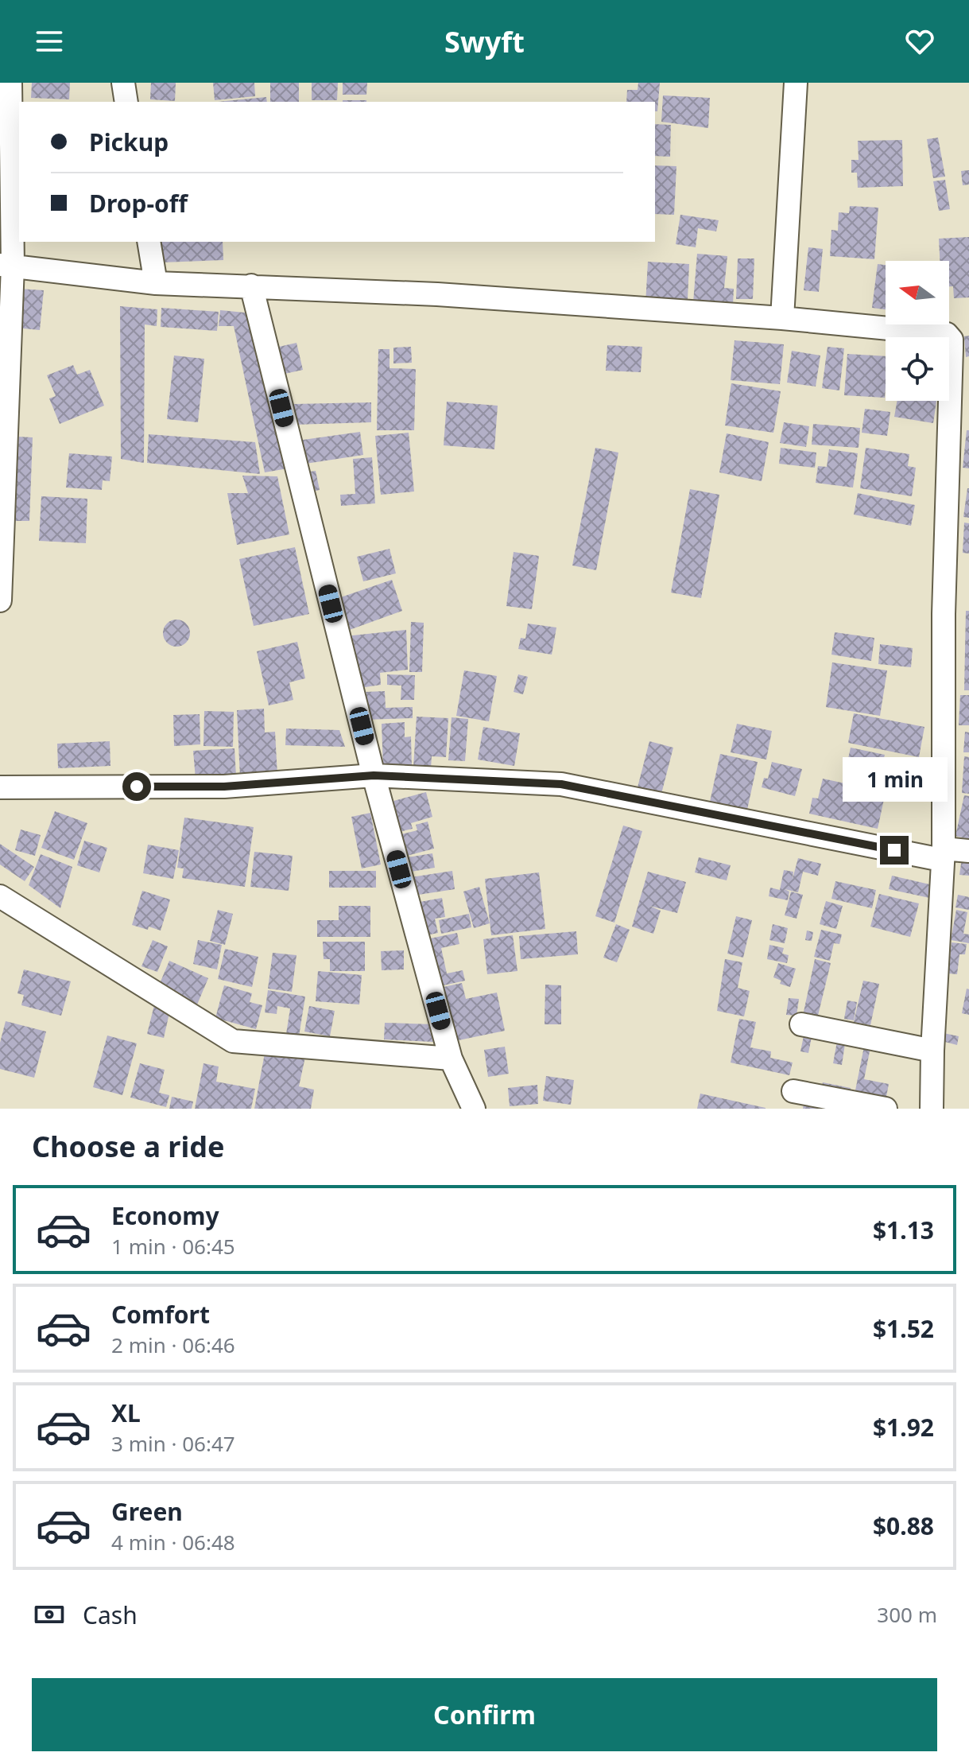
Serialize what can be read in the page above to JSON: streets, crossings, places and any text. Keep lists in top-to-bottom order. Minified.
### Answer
{"north":"left","page":{"header":"Swyft","banner":["Pickup","Drop-off"],"bubble":"1 min","heading":"Choose a ride","list":[{"name":"Economy","note":"1 min · 06:45","value":"$1.13"},{"name":"Comfort","note":"2 min · 06:46","value":"$1.52"},{"name":"XL","note":"3 min · 06:47","value":"$1.92"},{"name":"Green","note":"4 min · 06:48","value":"$0.88"}],"pay":["Cash","300 m"],"buttons":"Confirm"}}
